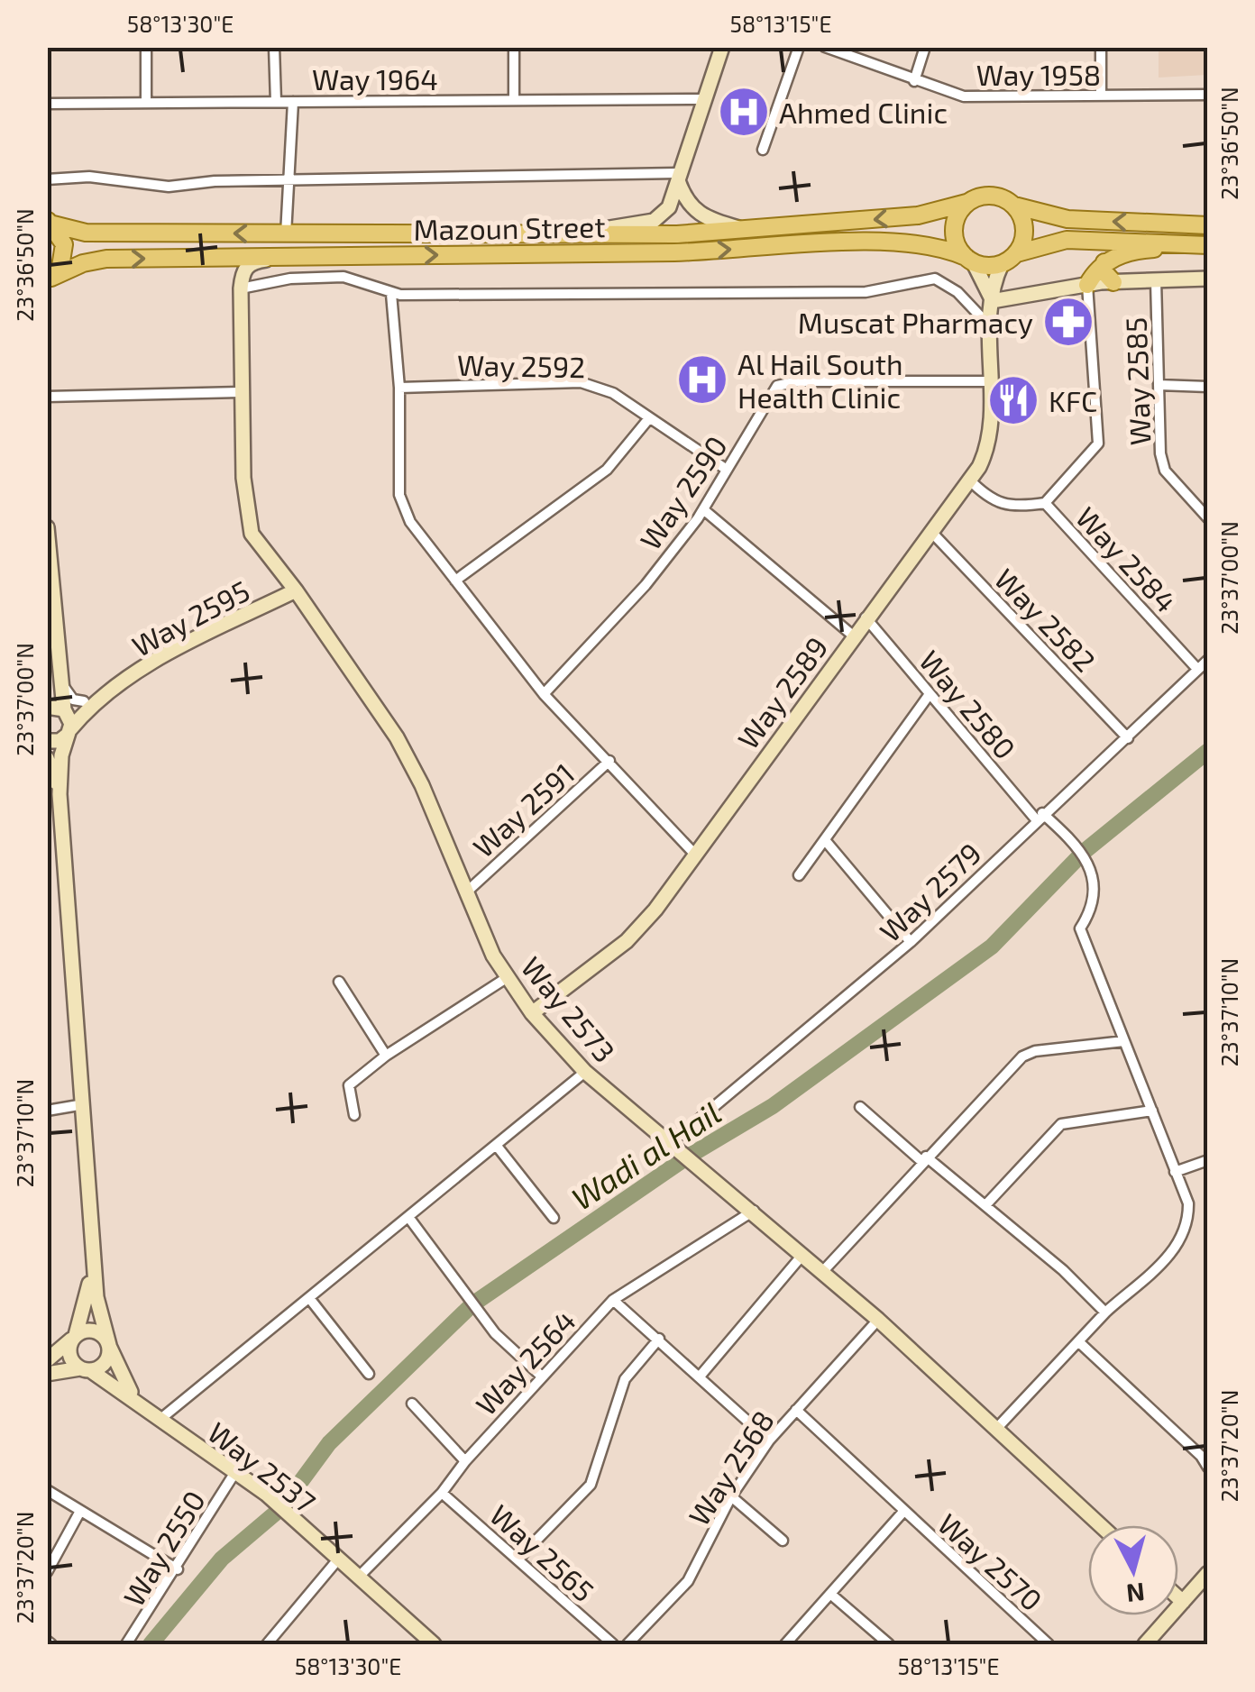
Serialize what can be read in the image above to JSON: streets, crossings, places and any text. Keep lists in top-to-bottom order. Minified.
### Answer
{"streets":{"main road":["Mazoun Street"],"street":["Way 1958","Way 1964","Way 2592","Way 2585","Way 2590","Way 2584","Way 2595","Way 2582","Way 2589","Way 2580","Way 2591","Way 2579","Way 2573","Way 2564","Way 2537","Way 2568","Way 2550","Way 2565","Way 2570"]},"crossings":[["Mazoun Street","Way 2589"],["Way 2592","Way 2590"],["Way 2590","Way 2589"],["Way 2584","Way 2589"],["Way 2584","Way 2579"],["Way 2595","Way 2573"],["Way 2582","Way 2589"],["Way 2582","Way 2579"],["Way 2589","Way 2580"],["Way 2589","Way 2573"],["Way 2580","Way 2579"],["Way 2591","Way 2573"],["Way 2579","Way 2573"],["Way 2573","Way 2564"],["Way 2573","Way 2568"],["Way 2564","Way 2537"],["Way 2564","Way 2565"],["Way 2537","Way 2550"],["Way 2568","Way 2570"]],"water":["Wadi al Hail"],"places":{"hospital":["Ahmed Clinic","Al Hail South Health Clinic"],"pharmacy":["Muscat Pharmacy"],"restaurant":["KFC"]},"north":"bottom","coordinates":["58°13'30\"E","58°13'15\"E","23°36'50\"N","23°37'00\"N","23°37'10\"N","23°37'20\"N"]}
